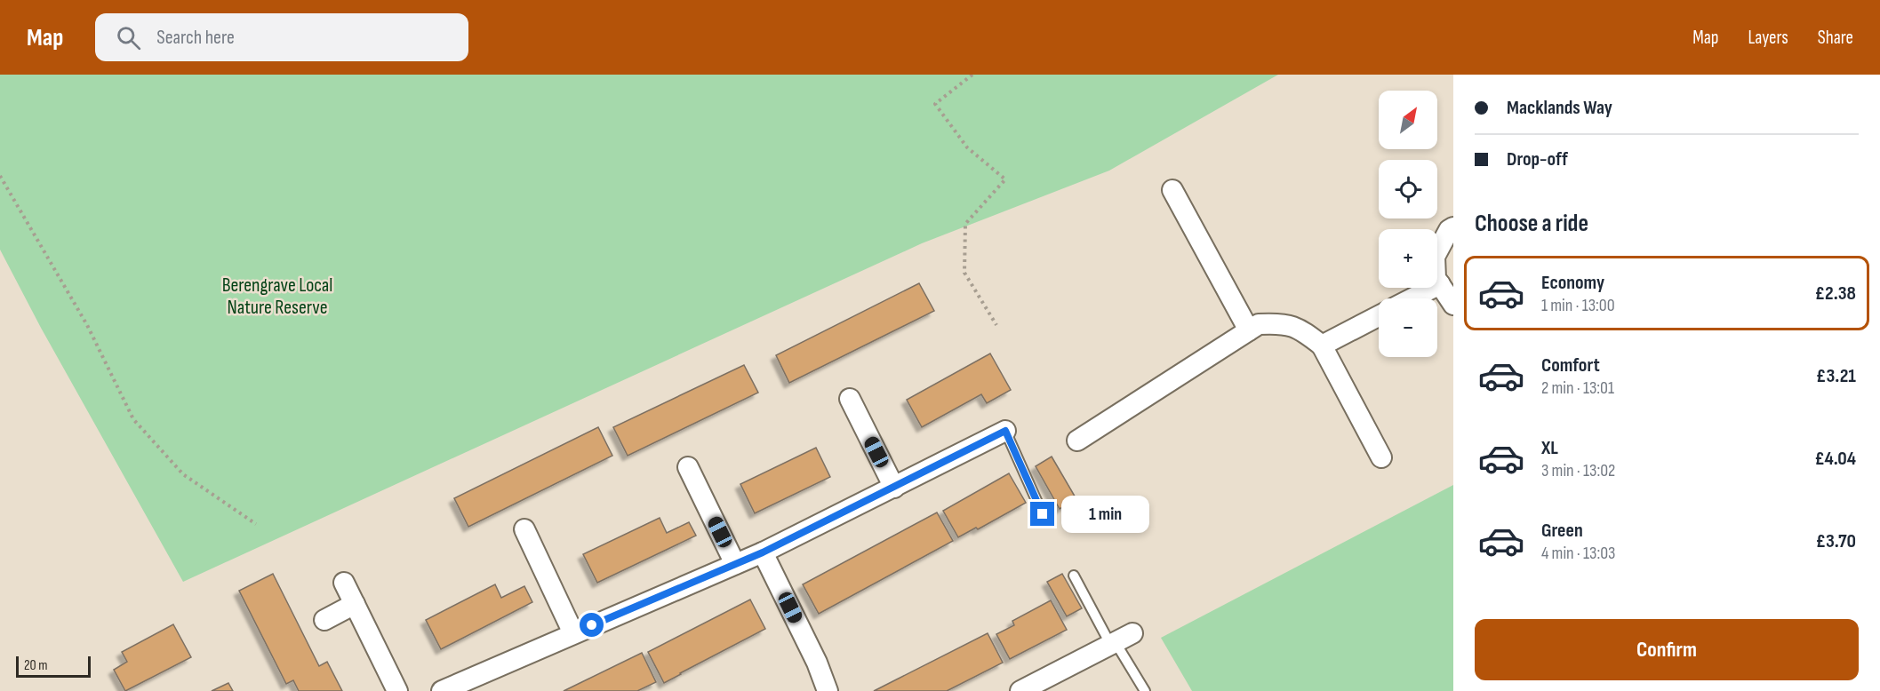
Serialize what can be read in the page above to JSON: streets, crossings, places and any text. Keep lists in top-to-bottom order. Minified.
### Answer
{"parks":["Berengrave Local Nature Reserve"],"scale_bar":"20 m","north":"top right","page":{"header":"Map","search":"Search here","nav":["Map","Layers","Share"],"banner":["Macklands Way","Drop-off"],"map_buttons":["+","−"],"heading":"Choose a ride","list":[{"name":"Economy","note":"1 min · 13:00","value":"£2.38"},{"name":"Comfort","note":"2 min · 13:01","value":"£3.21"},{"name":"XL","note":"3 min · 13:02","value":"£4.04"},{"name":"Green","note":"4 min · 13:03","value":"£3.70"}],"bubble":"1 min","buttons":"Confirm","scale":"20 m"}}
